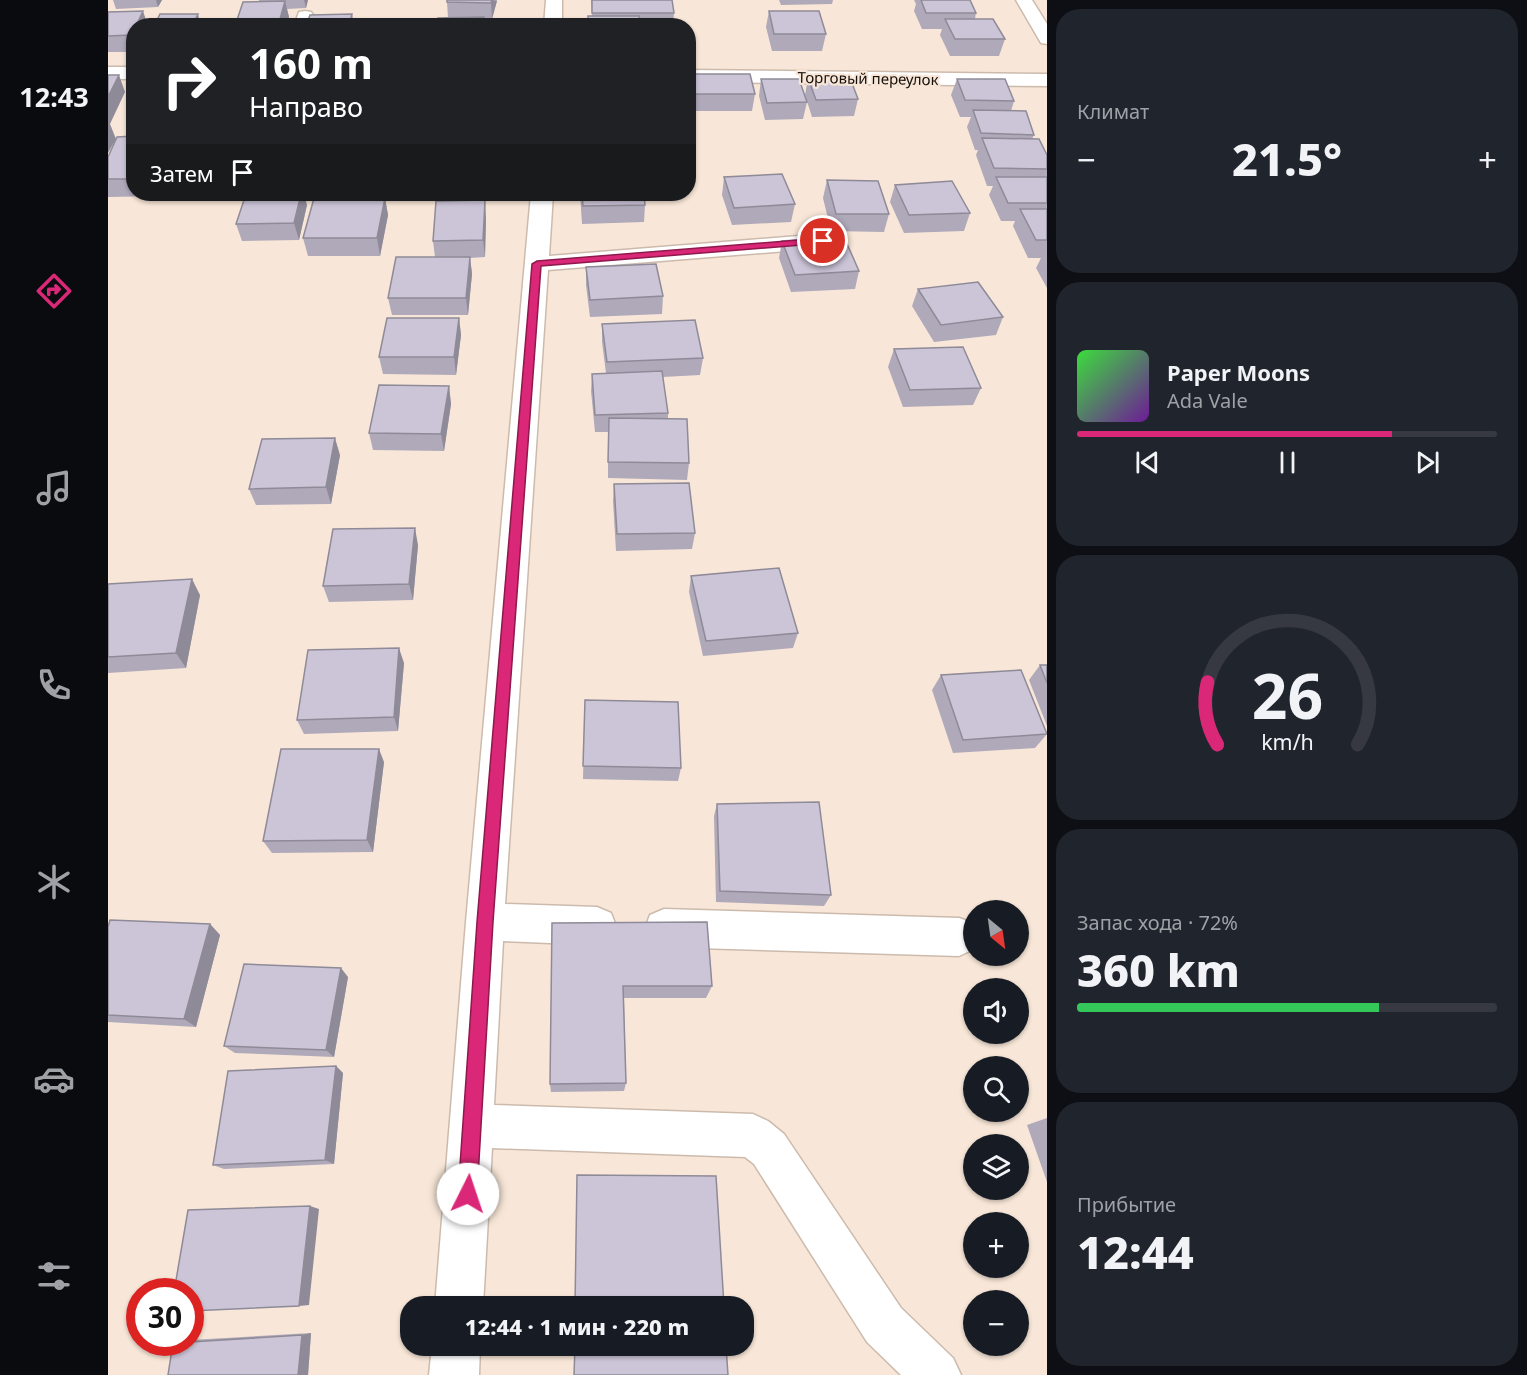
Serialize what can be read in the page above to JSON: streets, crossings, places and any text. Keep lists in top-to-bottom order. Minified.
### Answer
{"streets":{"street":["Торговый переулок"]},"north":"bottom right","page":{"tabs":"12:43","tile":["Климат",["Запас хода · 72%","360 km"],["Прибытие","12:44"]],"turn":["160 m","Направо"],"heat":["−","21.5°","+"],"then":"Затем","song":["Paper Moons","Ada Vale"],"map_buttons":["+","−"],"limit":"30","trip":"12:44 · 1 мин · 220 m","gauge":["26","km/h"]}}
